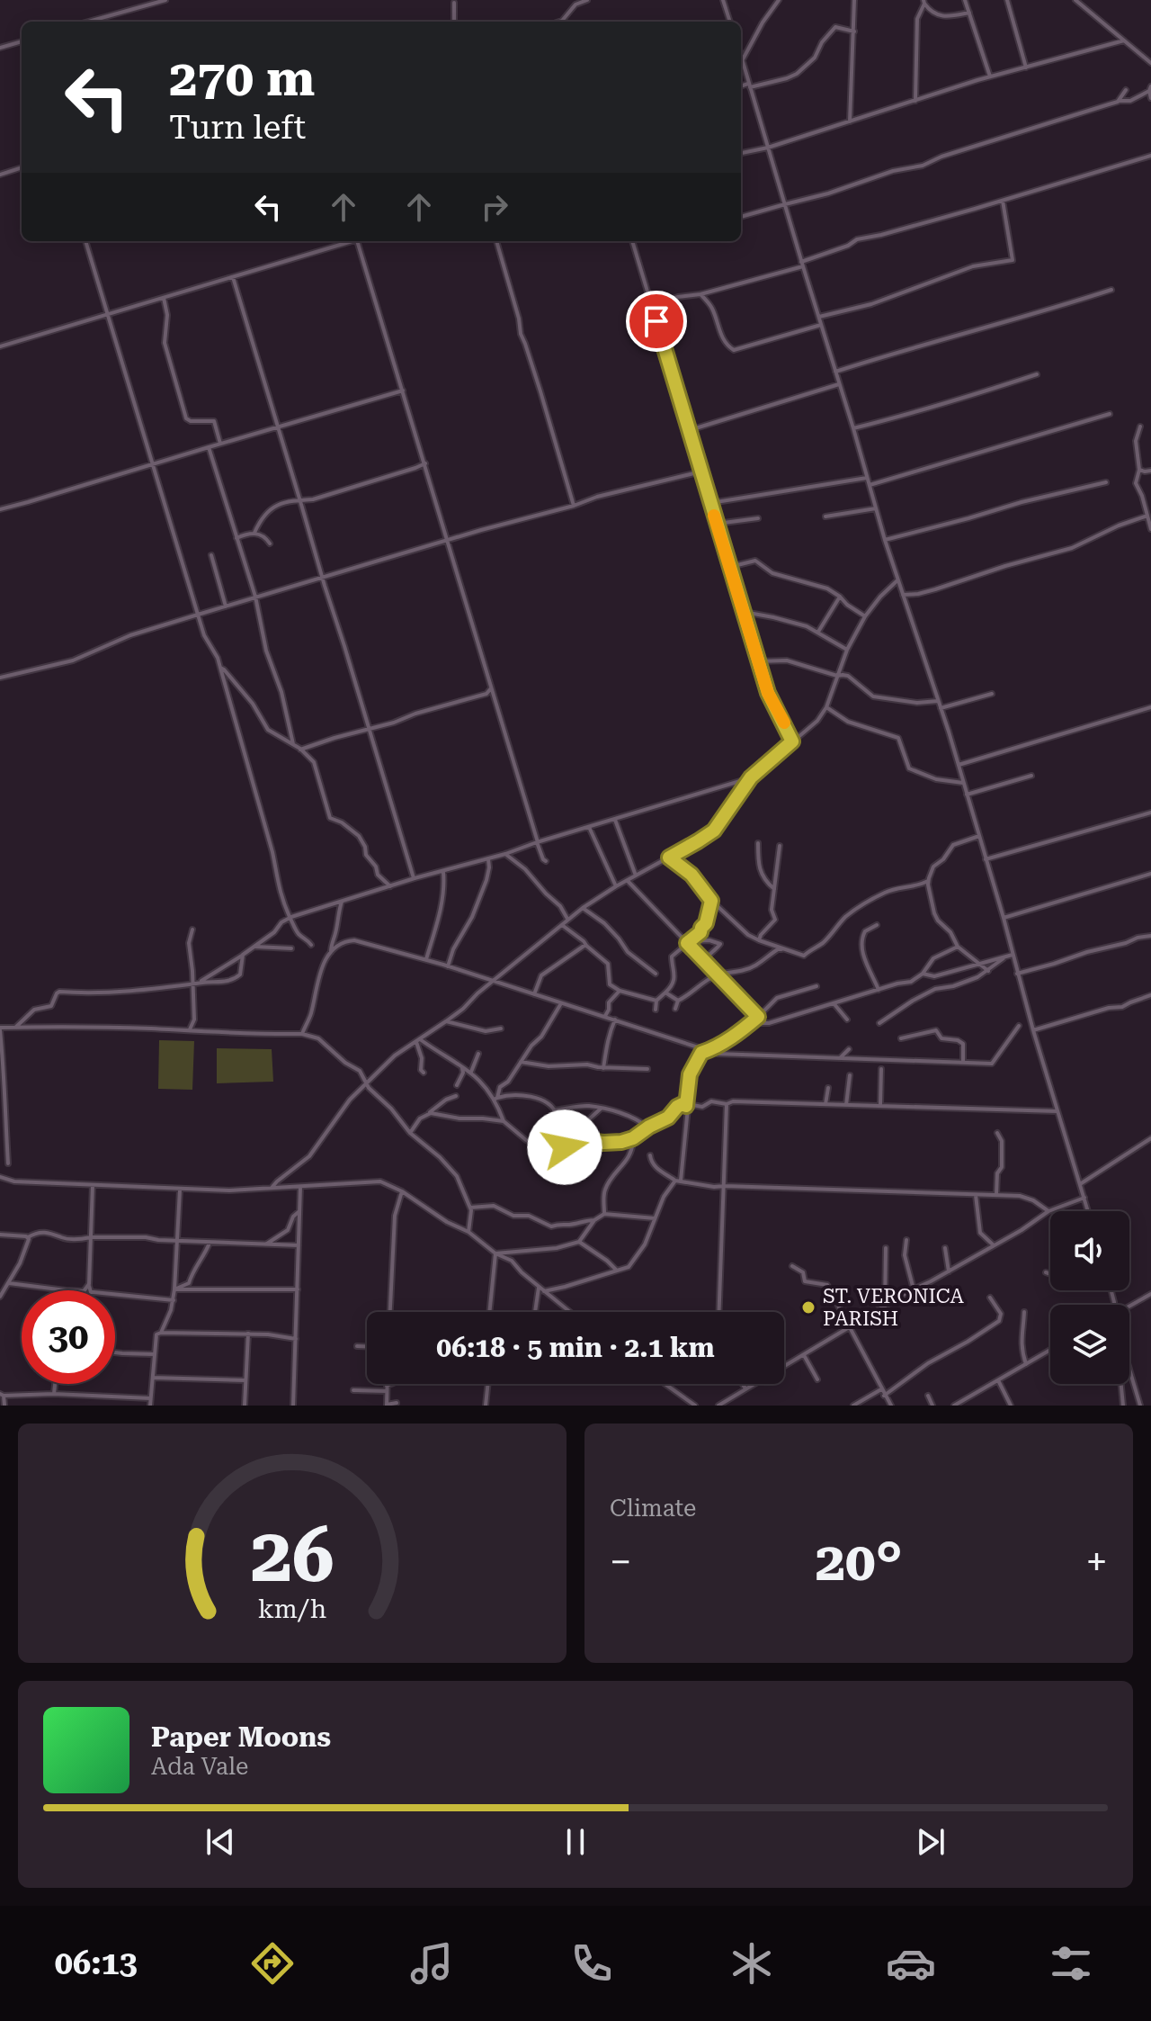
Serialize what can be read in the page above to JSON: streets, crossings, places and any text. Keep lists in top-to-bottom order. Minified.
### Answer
{"places":["ST. VERONICA PARISH"],"page":{"turn":["270 m","Turn left"],"limit":"30","trip":"06:18 · 5 min · 2.1 km","tile":"Climate","heat":["−","20°","+"],"song":["Paper Moons","Ada Vale"],"tabs":"06:13","gauge":["26","km/h"]}}
